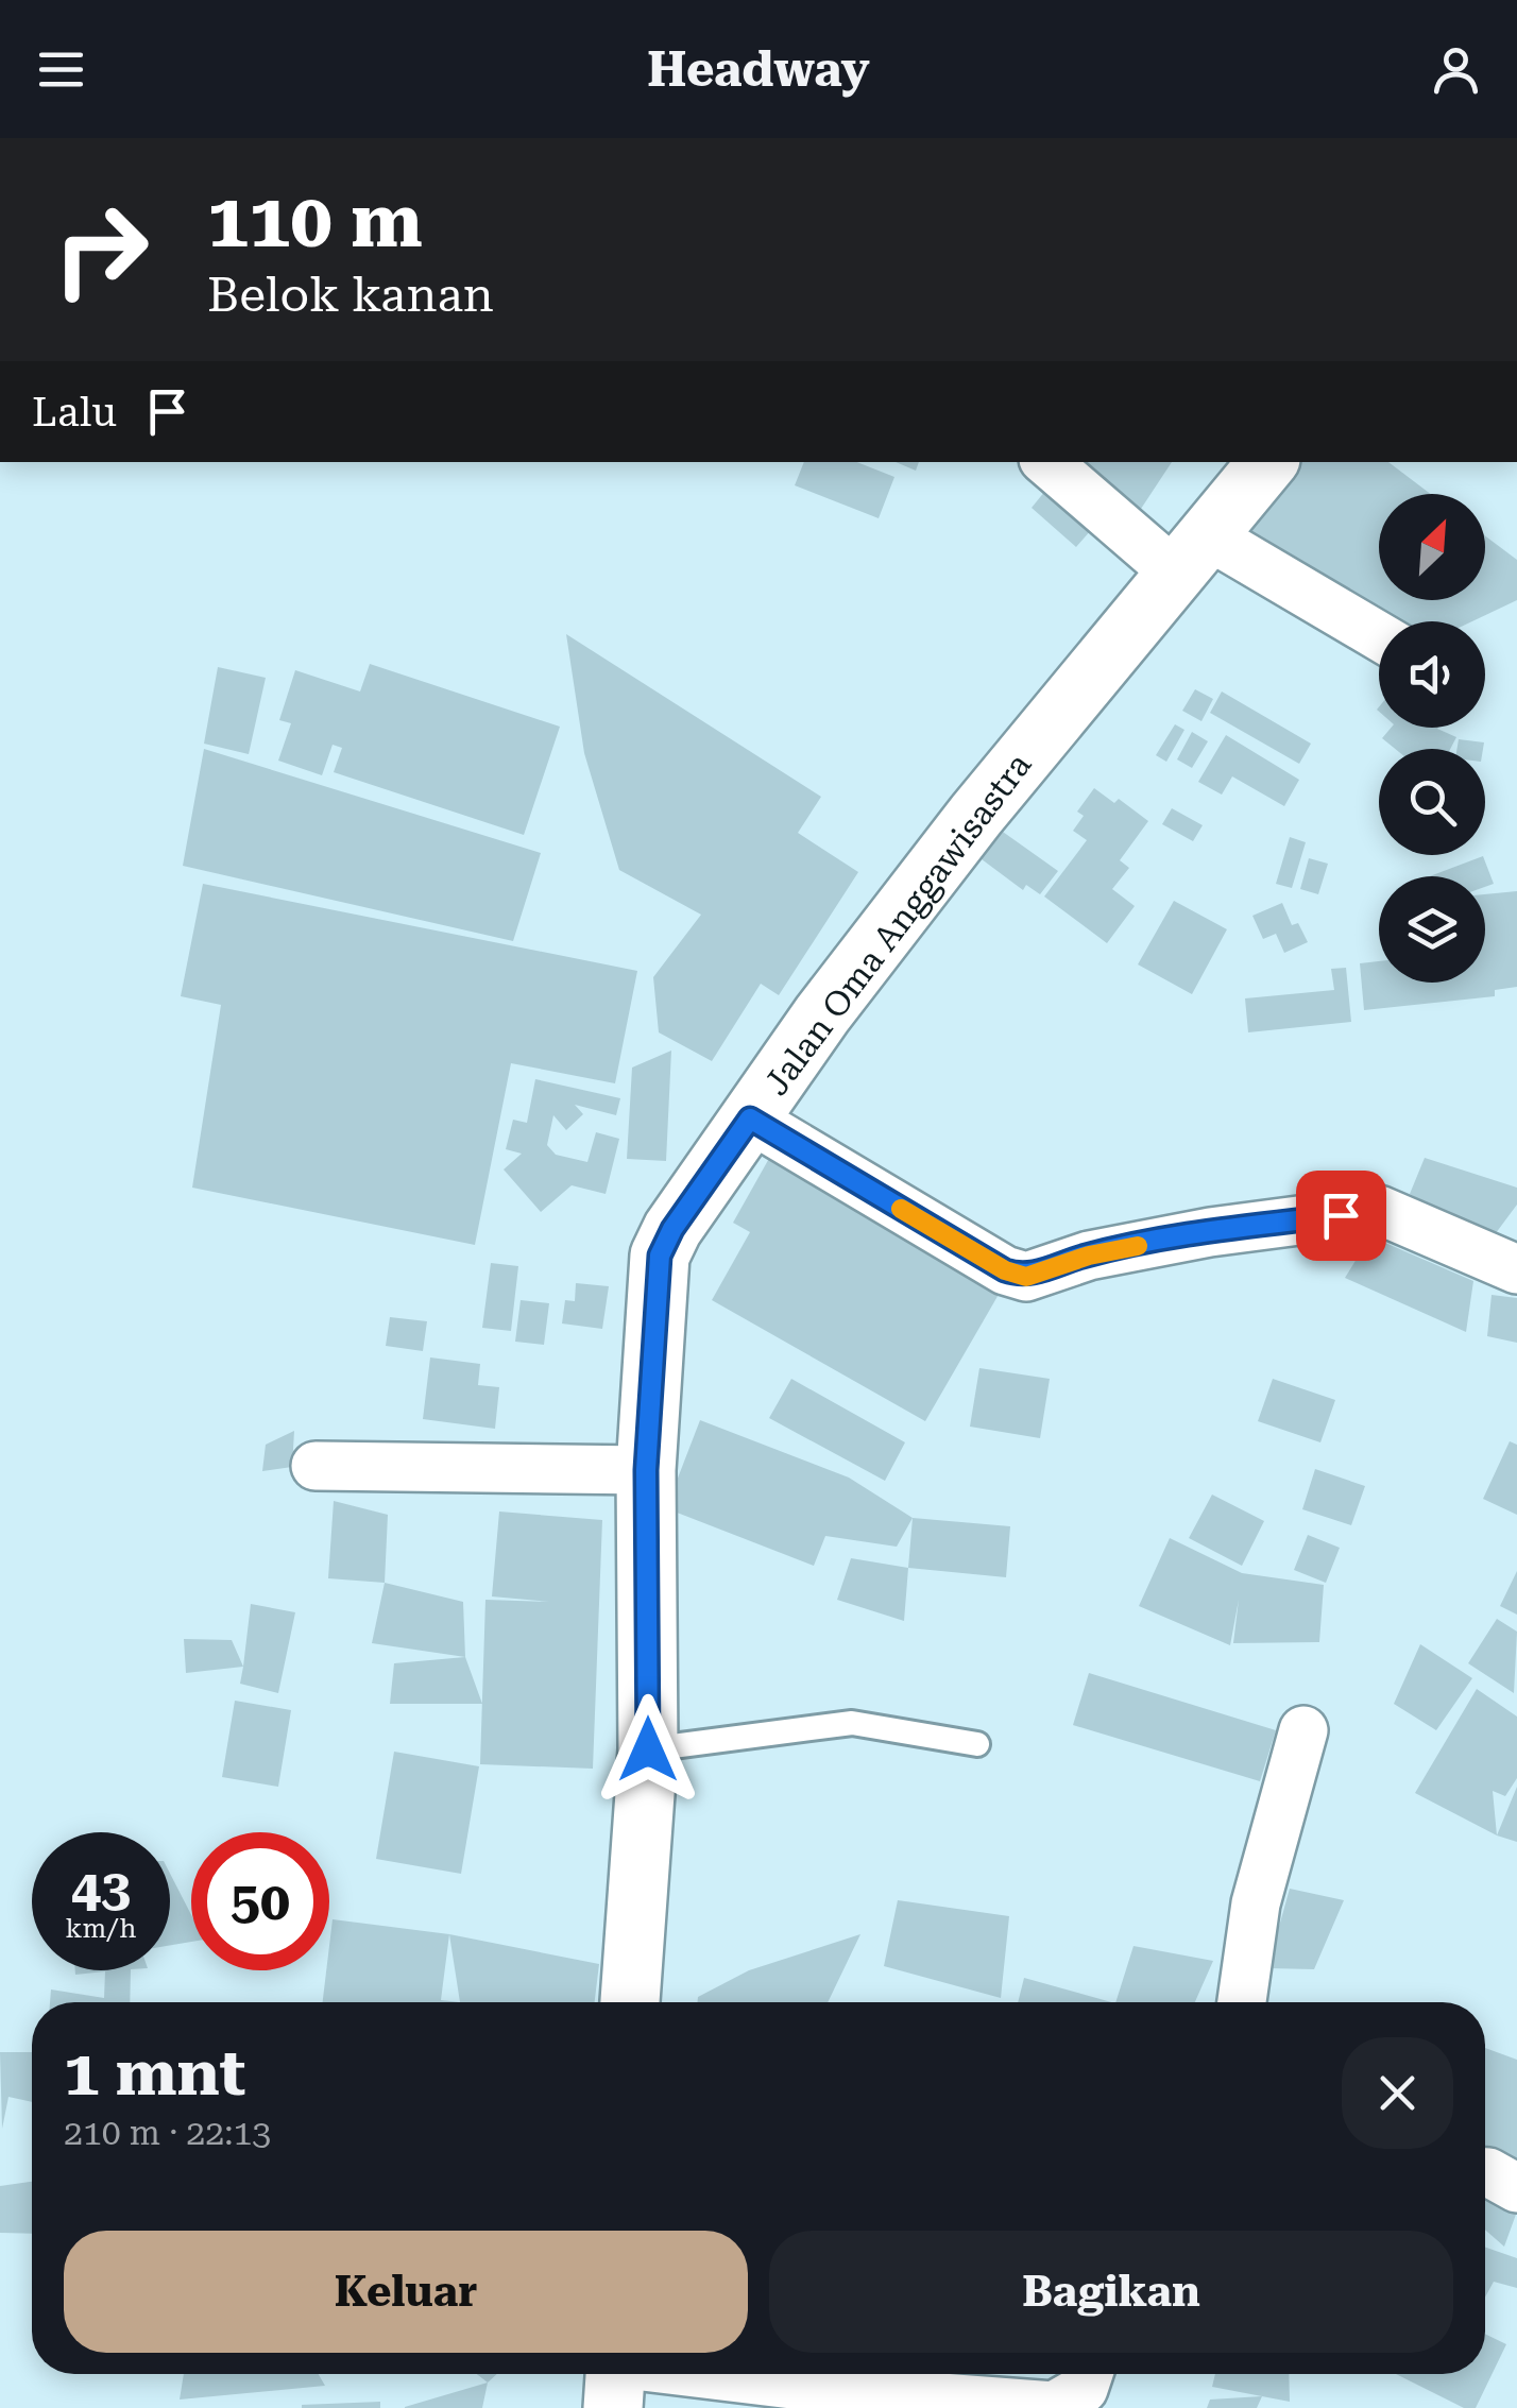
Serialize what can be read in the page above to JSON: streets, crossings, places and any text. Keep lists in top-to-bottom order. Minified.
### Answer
{"streets":{"main road":["Jalan Oma Anggawisastra"]},"north":"top right","page":{"header":"Headway","turn":["110 m","Belok kanan"],"then":"Lalu","speed":"43 km/h","limit":"50","heading":["1 mnt","210 m · 22:13"],"buttons":["Keluar","Bagikan"]}}
